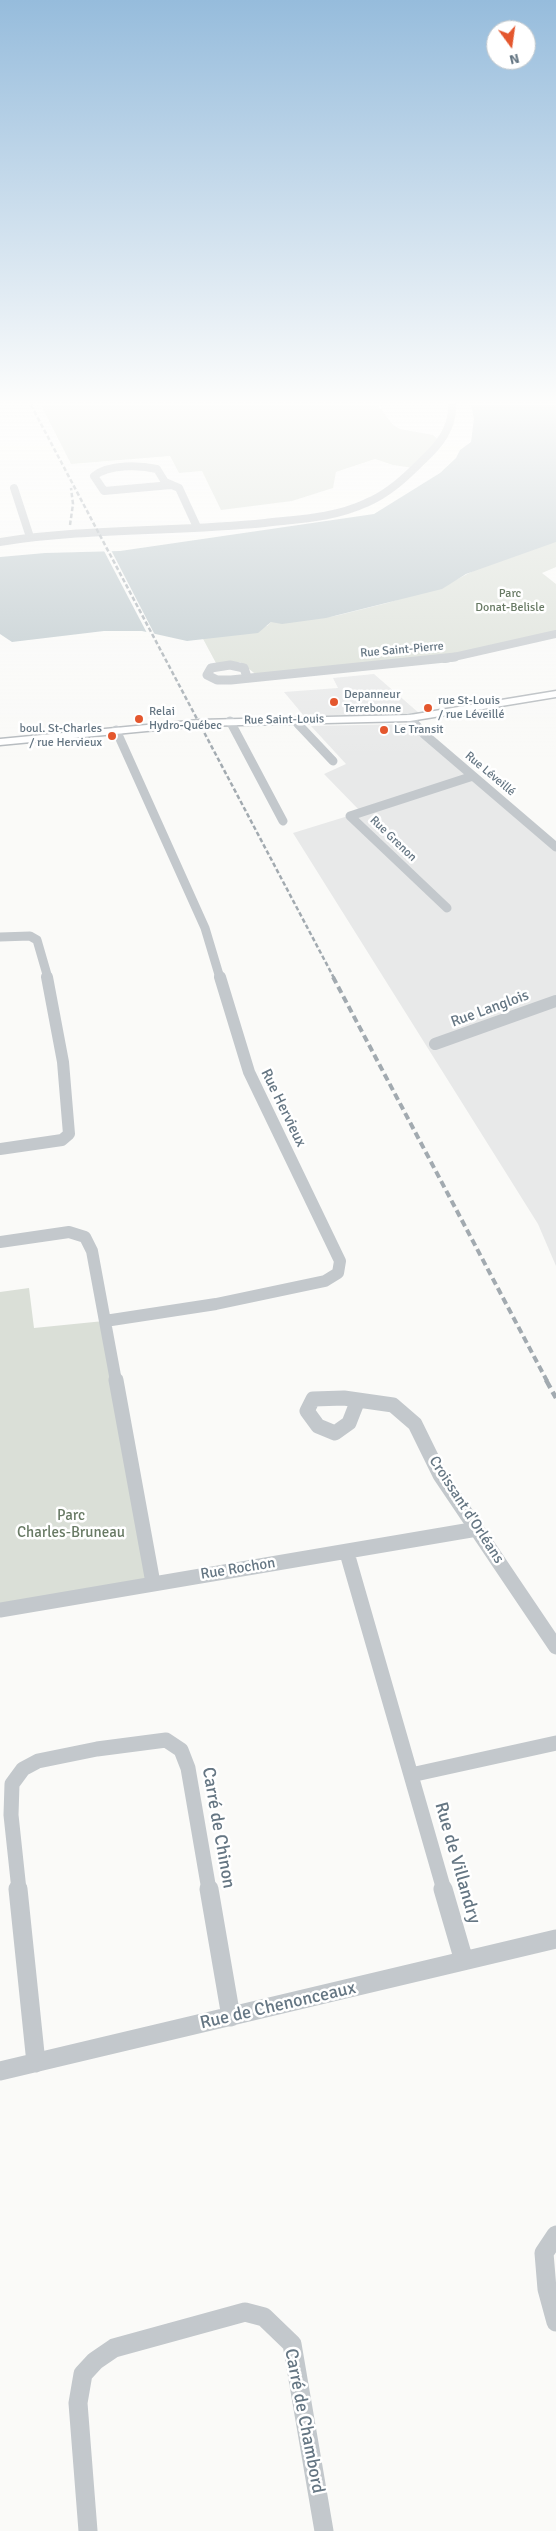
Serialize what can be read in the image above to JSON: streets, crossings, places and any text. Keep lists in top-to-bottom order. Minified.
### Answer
{"streets":{"main road":["Rue Saint-Louis"],"street":["Rue Saint-Pierre","Rue Léveillé","Rue Grenon","Rue Langlois","Rue Hervieux","Croissant d'Orléans","Rue Rochon","Carré de Chinon","Rue de Villandry","Rue de Chenonceaux","Carré de Chambord"]},"crossings":[["Rue Saint-Louis","Rue Léveillé"],["Rue Saint-Louis","Rue Hervieux"],["Rue Léveillé","Rue Grenon"],["Croissant d'Orléans","Rue Rochon"],["Rue Rochon","Rue de Villandry"],["Carré de Chinon","Rue de Chenonceaux"],["Rue de Villandry","Rue de Chenonceaux"]],"parks":["Parc Donat-Belisle","Parc Charles-Bruneau"],"places":["Depanneur Terrebonne","rue St-Louis / rue Léveillé","Relai Hydro-Québec","Le Transit","boul. St-Charles / rue Hervieux"],"north":"bottom"}
